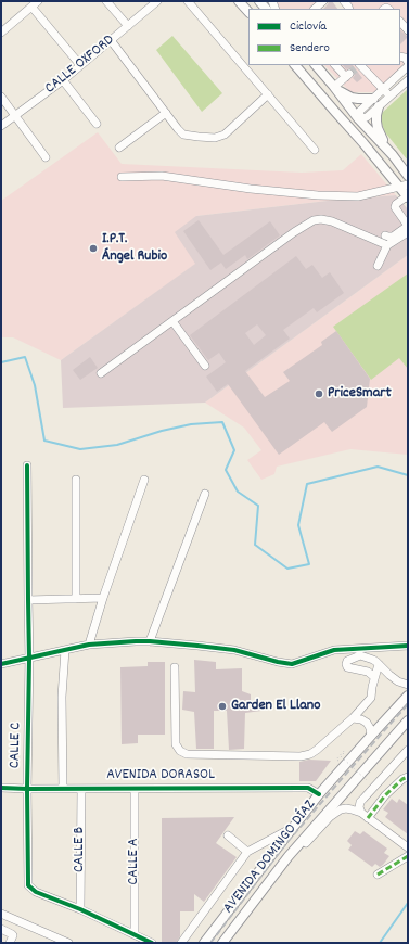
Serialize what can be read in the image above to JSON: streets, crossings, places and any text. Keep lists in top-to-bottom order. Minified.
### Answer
{"streets":{"main road":["AVENIDA DOMINGO DÍAZ"],"street":["CALLE OXFORD","CALLE C","AVENIDA DORASOL","CALLE B","CALLE A"]},"crossings":[["CALLE C","AVENIDA DORASOL"],["CALLE C","CALLE B"],["AVENIDA DORASOL","CALLE B"],["AVENIDA DORASOL","AVENIDA DOMINGO DÍAZ"],["AVENIDA DORASOL","CALLE A"]],"places":["I.P.T. Ángel Rubio","PriceSmart","Garden El Llano"],"legend":["Ciclovía","Sendero"]}
